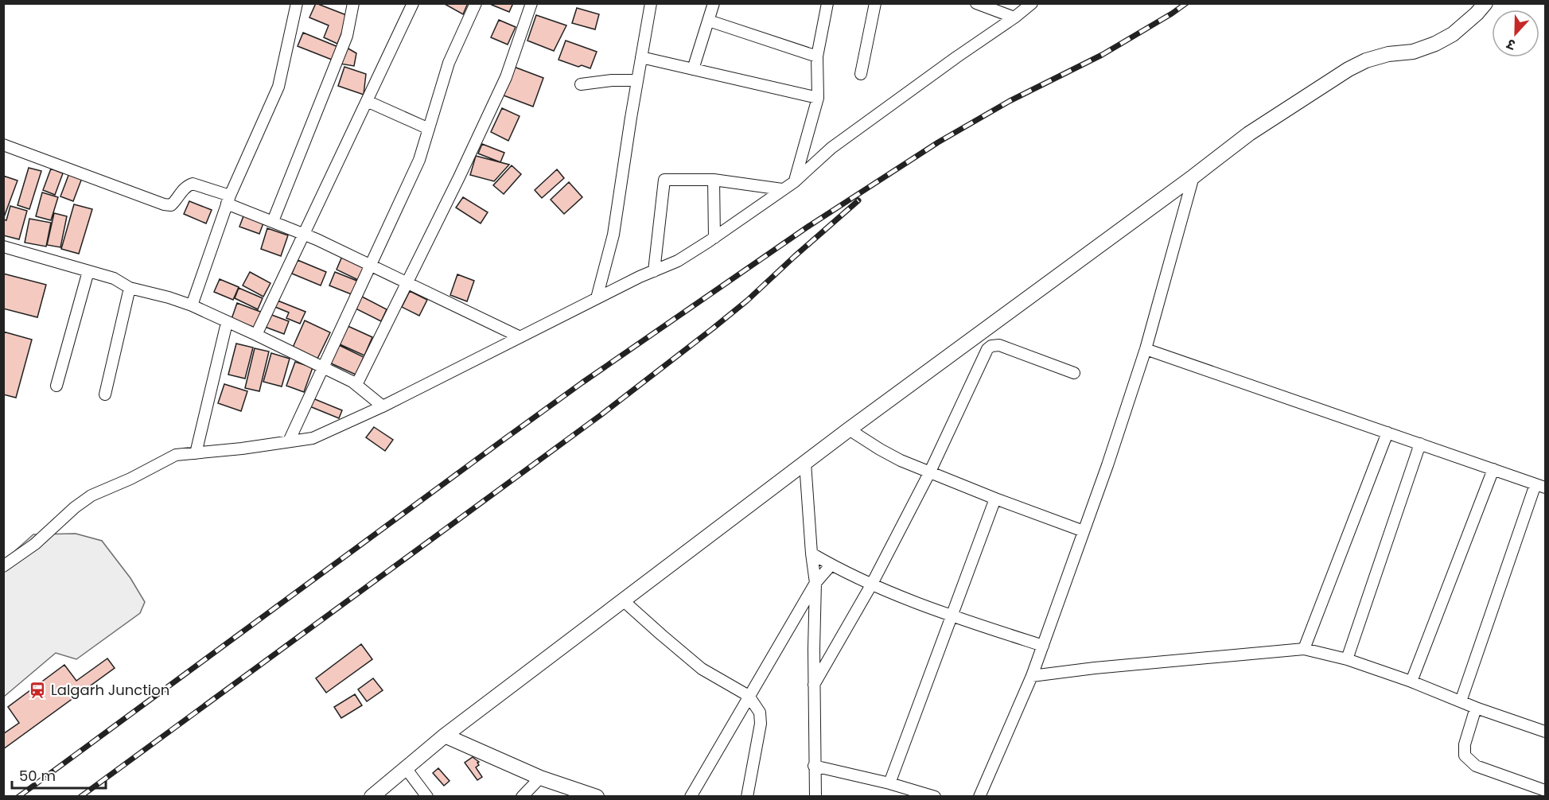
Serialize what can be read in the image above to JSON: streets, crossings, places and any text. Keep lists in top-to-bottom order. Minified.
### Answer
{"places":{"station":["Lalgarh Junction"]},"scale_bar":"50 m","north":"bottom"}
